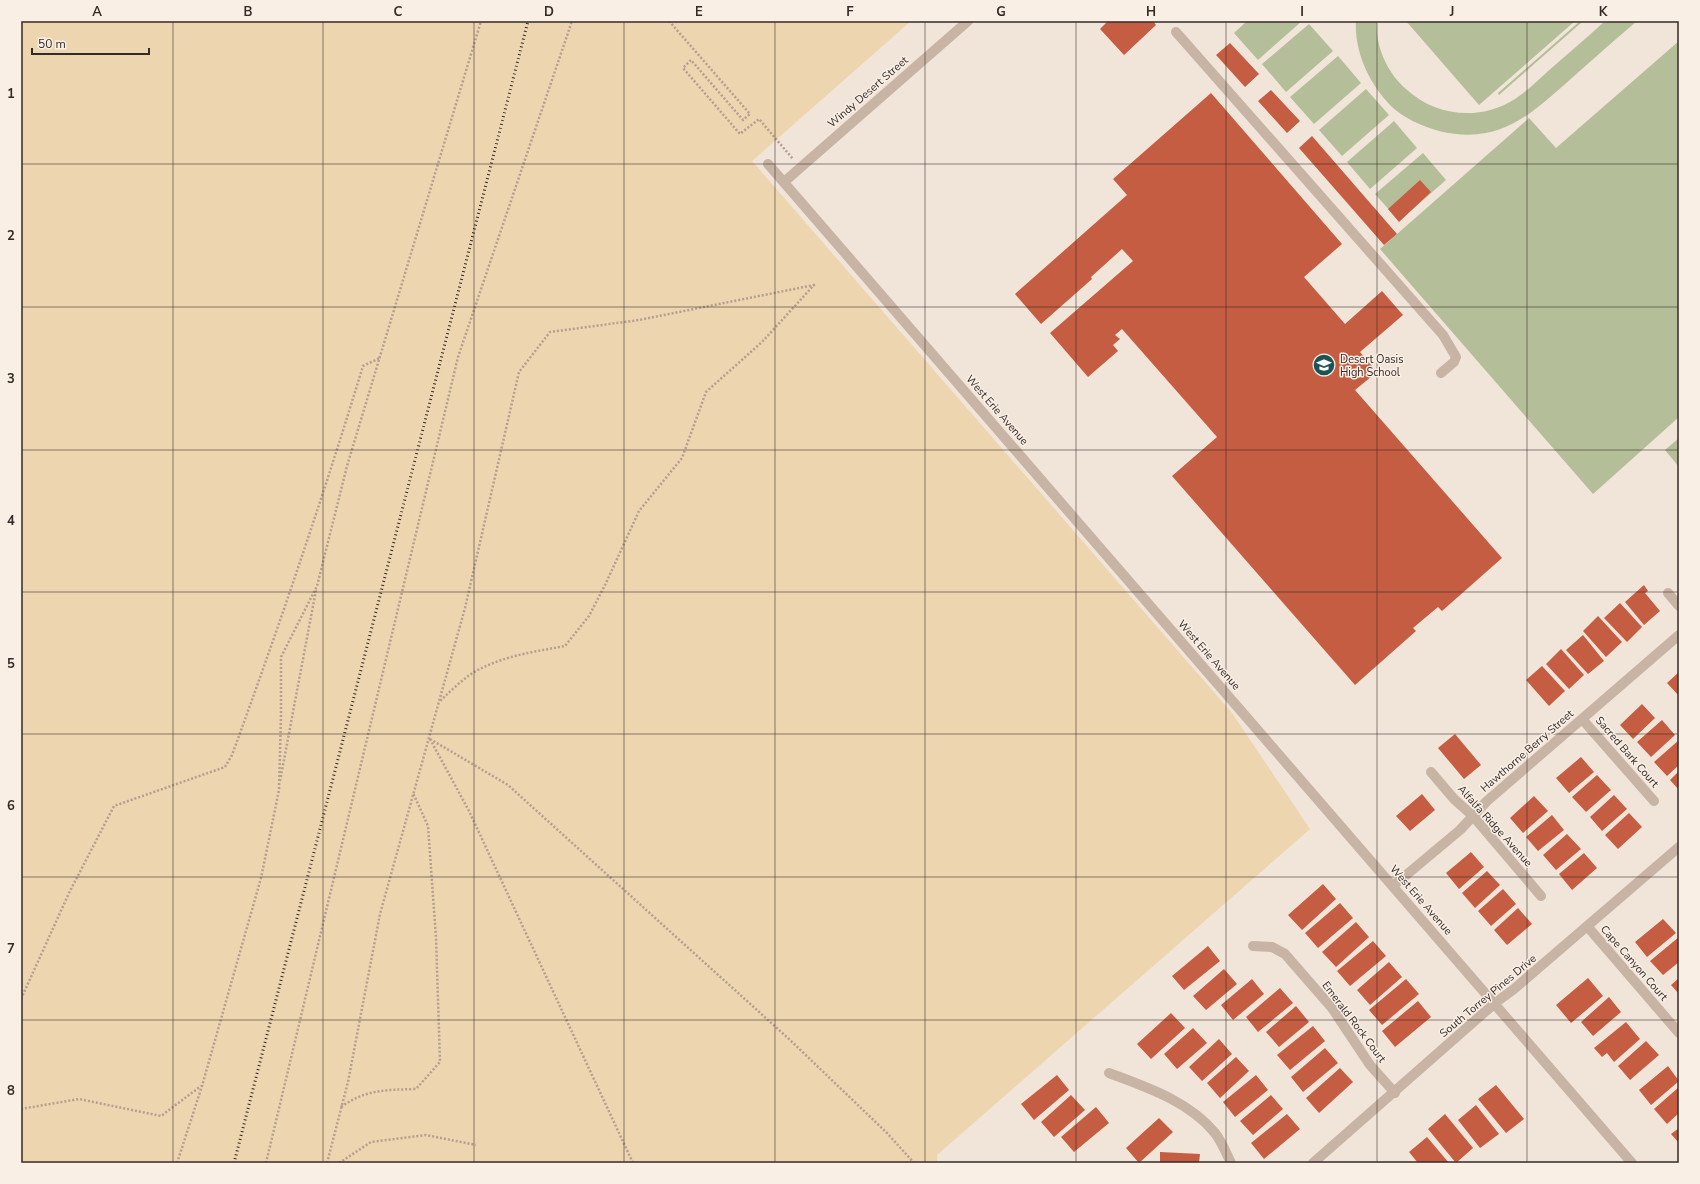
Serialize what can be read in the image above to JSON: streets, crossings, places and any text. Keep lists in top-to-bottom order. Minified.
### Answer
{"streets":{"street":["Windy Desert Street","West Erie Avenue","Hawthorne Berry Street","Sacred Bark Court","Alfalfa Ridge Avenue","Cape Canyon Court","South Torrey Pines Drive","Emerald Rock Court"]},"crossings":[["Windy Desert Street","West Erie Avenue"],["West Erie Avenue","Hawthorne Berry Street"],["West Erie Avenue","South Torrey Pines Drive"],["Hawthorne Berry Street","Sacred Bark Court"],["Hawthorne Berry Street","Alfalfa Ridge Avenue"],["Cape Canyon Court","South Torrey Pines Drive"],["South Torrey Pines Drive","Emerald Rock Court"]],"places":{"school or university":["Desert Oasis High School"]},"scale_bar":"50 m","grid":{"columns":["A","B","C","D","E","F","G","H","I","J","K"],"rows":["1","2","3","4","5","6","7","8"]}}
